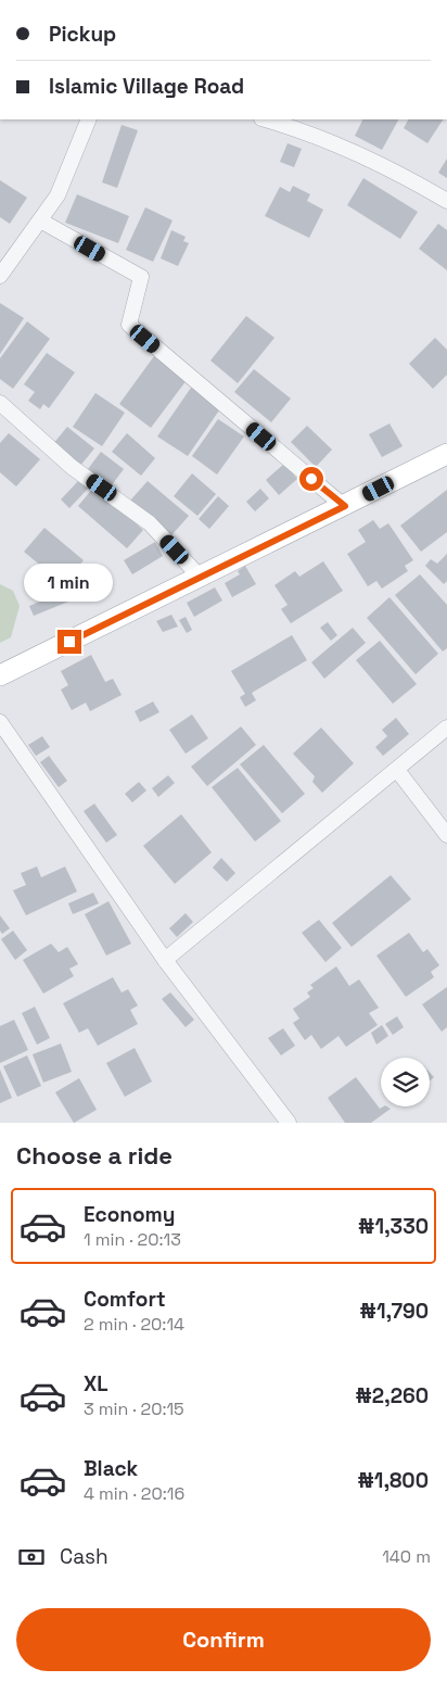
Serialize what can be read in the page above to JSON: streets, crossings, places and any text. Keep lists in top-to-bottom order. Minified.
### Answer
{"page":{"banner":["Pickup","Islamic Village Road"],"bubble":"1 min","heading":"Choose a ride","list":[{"name":"Economy","note":"1 min · 20:13","value":"₦1,330"},{"name":"Comfort","note":"2 min · 20:14","value":"₦1,790"},{"name":"XL","note":"3 min · 20:15","value":"₦2,260"},{"name":"Black","note":"4 min · 20:16","value":"₦1,800"}],"pay":["Cash","140 m"],"buttons":"Confirm"}}
